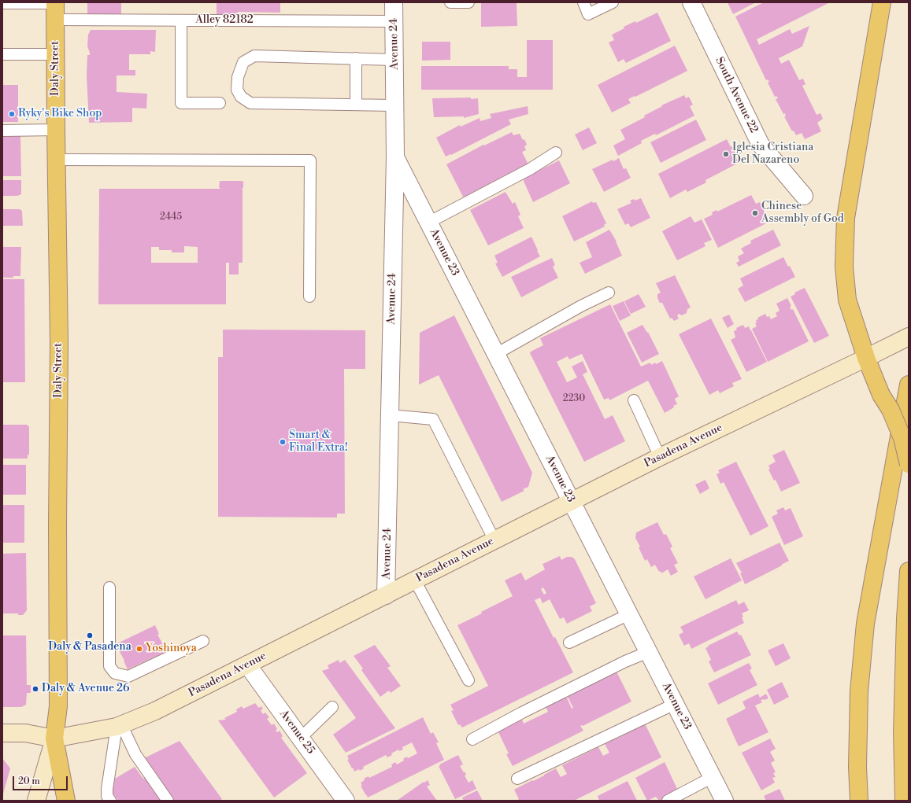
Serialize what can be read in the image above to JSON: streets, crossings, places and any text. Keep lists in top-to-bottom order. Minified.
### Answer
{"streets":{"main road":["Daly Street","Pasadena Avenue"],"street":["Avenue 24","South Avenue 22","Avenue 23","Avenue 25"],"lane":["Alley 82182"]},"crossings":[["Alley 82182","Avenue 24"],["Alley 82182","Daly Street"],["Avenue 24","Avenue 23"],["Avenue 24","Pasadena Avenue"],["Daly Street","Pasadena Avenue"],["Avenue 23","Pasadena Avenue"],["Pasadena Avenue","Avenue 25"]],"places":["Ryky's Bike Shop","Iglesia Cristiana Del Nazareno","Chinese Assembly of God","Smart & Final Extra!","Daly & Pasadena","Yoshinoya","Daly & Avenue 26"],"house_numbers":["2445","2230"],"scale_bar":"20 m"}
